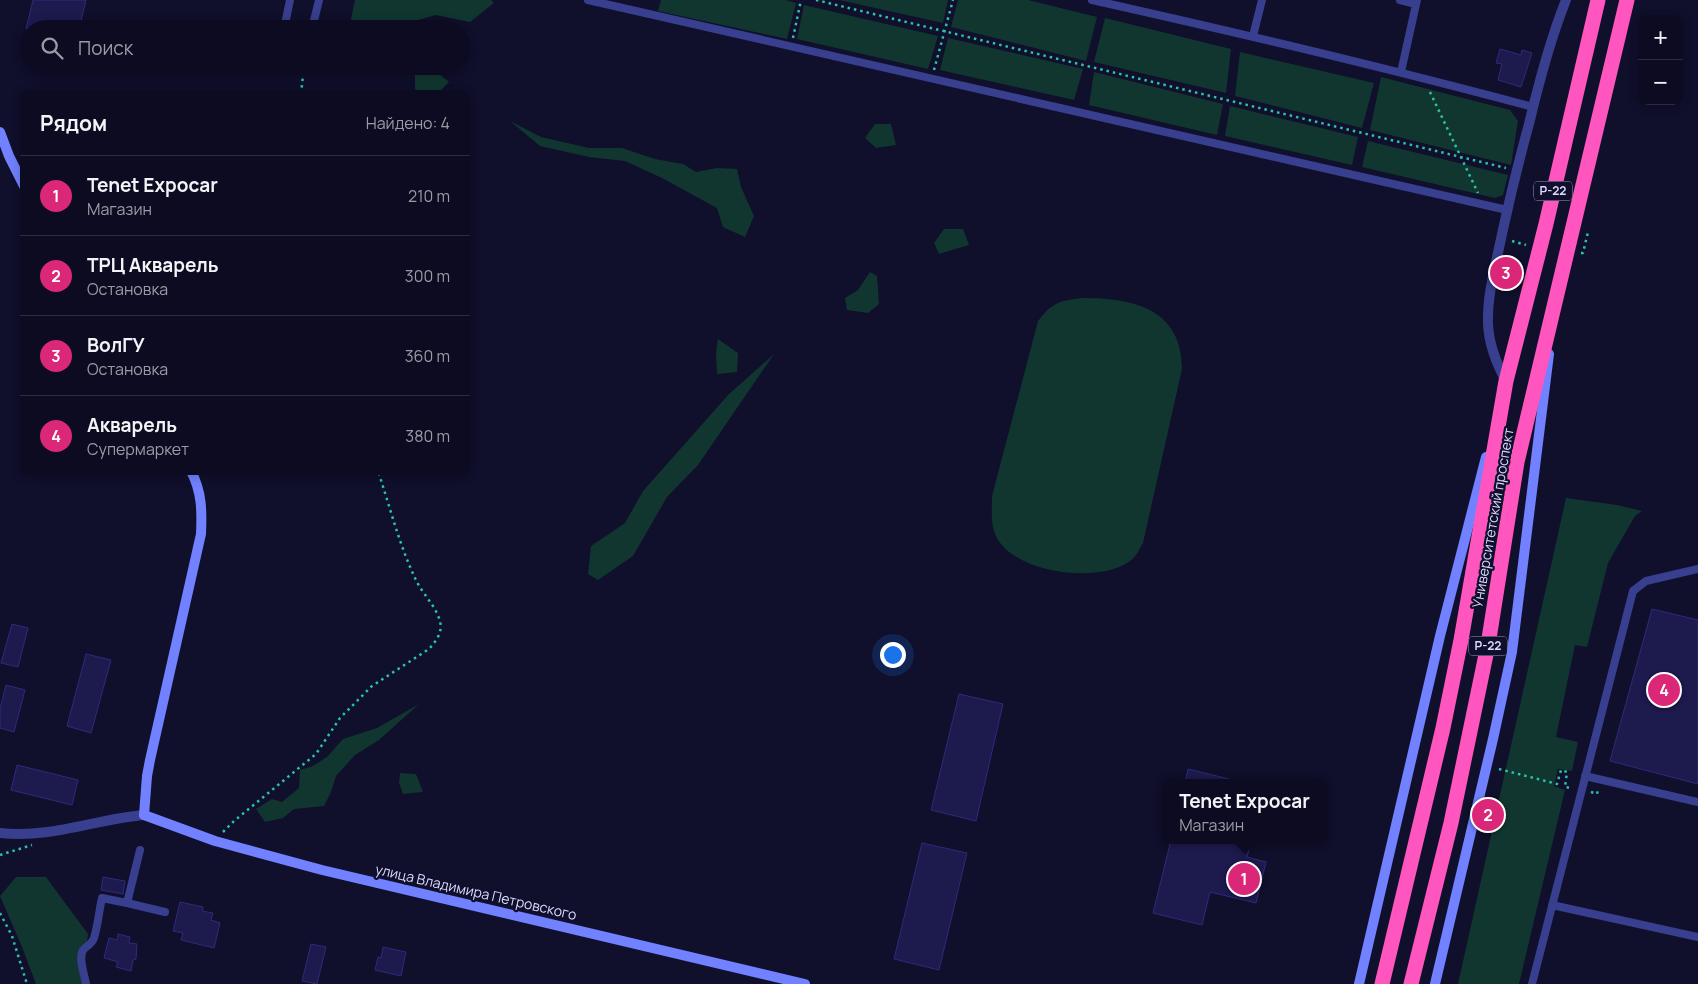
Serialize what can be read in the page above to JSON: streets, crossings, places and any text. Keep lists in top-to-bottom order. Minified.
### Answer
{"streets":{"highway":["Р-22","Университетский проспект"],"street":["улица Владимира Петровского"]},"page":{"map_buttons":["+","−"],"search":"Поиск","heading":["Рядом","Найдено: 4"],"list":[{"mark":"1","name":"Tenet Expocar","note":"Магазин","value":"210 m"},{"mark":"2","name":"ТРЦ Акварель","note":"Остановка","value":"300 m"},{"mark":"3","name":"ВолГУ","note":"Остановка","value":"360 m"},{"mark":"4","name":"Акварель","note":"Супермаркет","value":"380 m"}],"pins":["3","4","2","1"],"popup":["Tenet Expocar","Магазин"]}}
